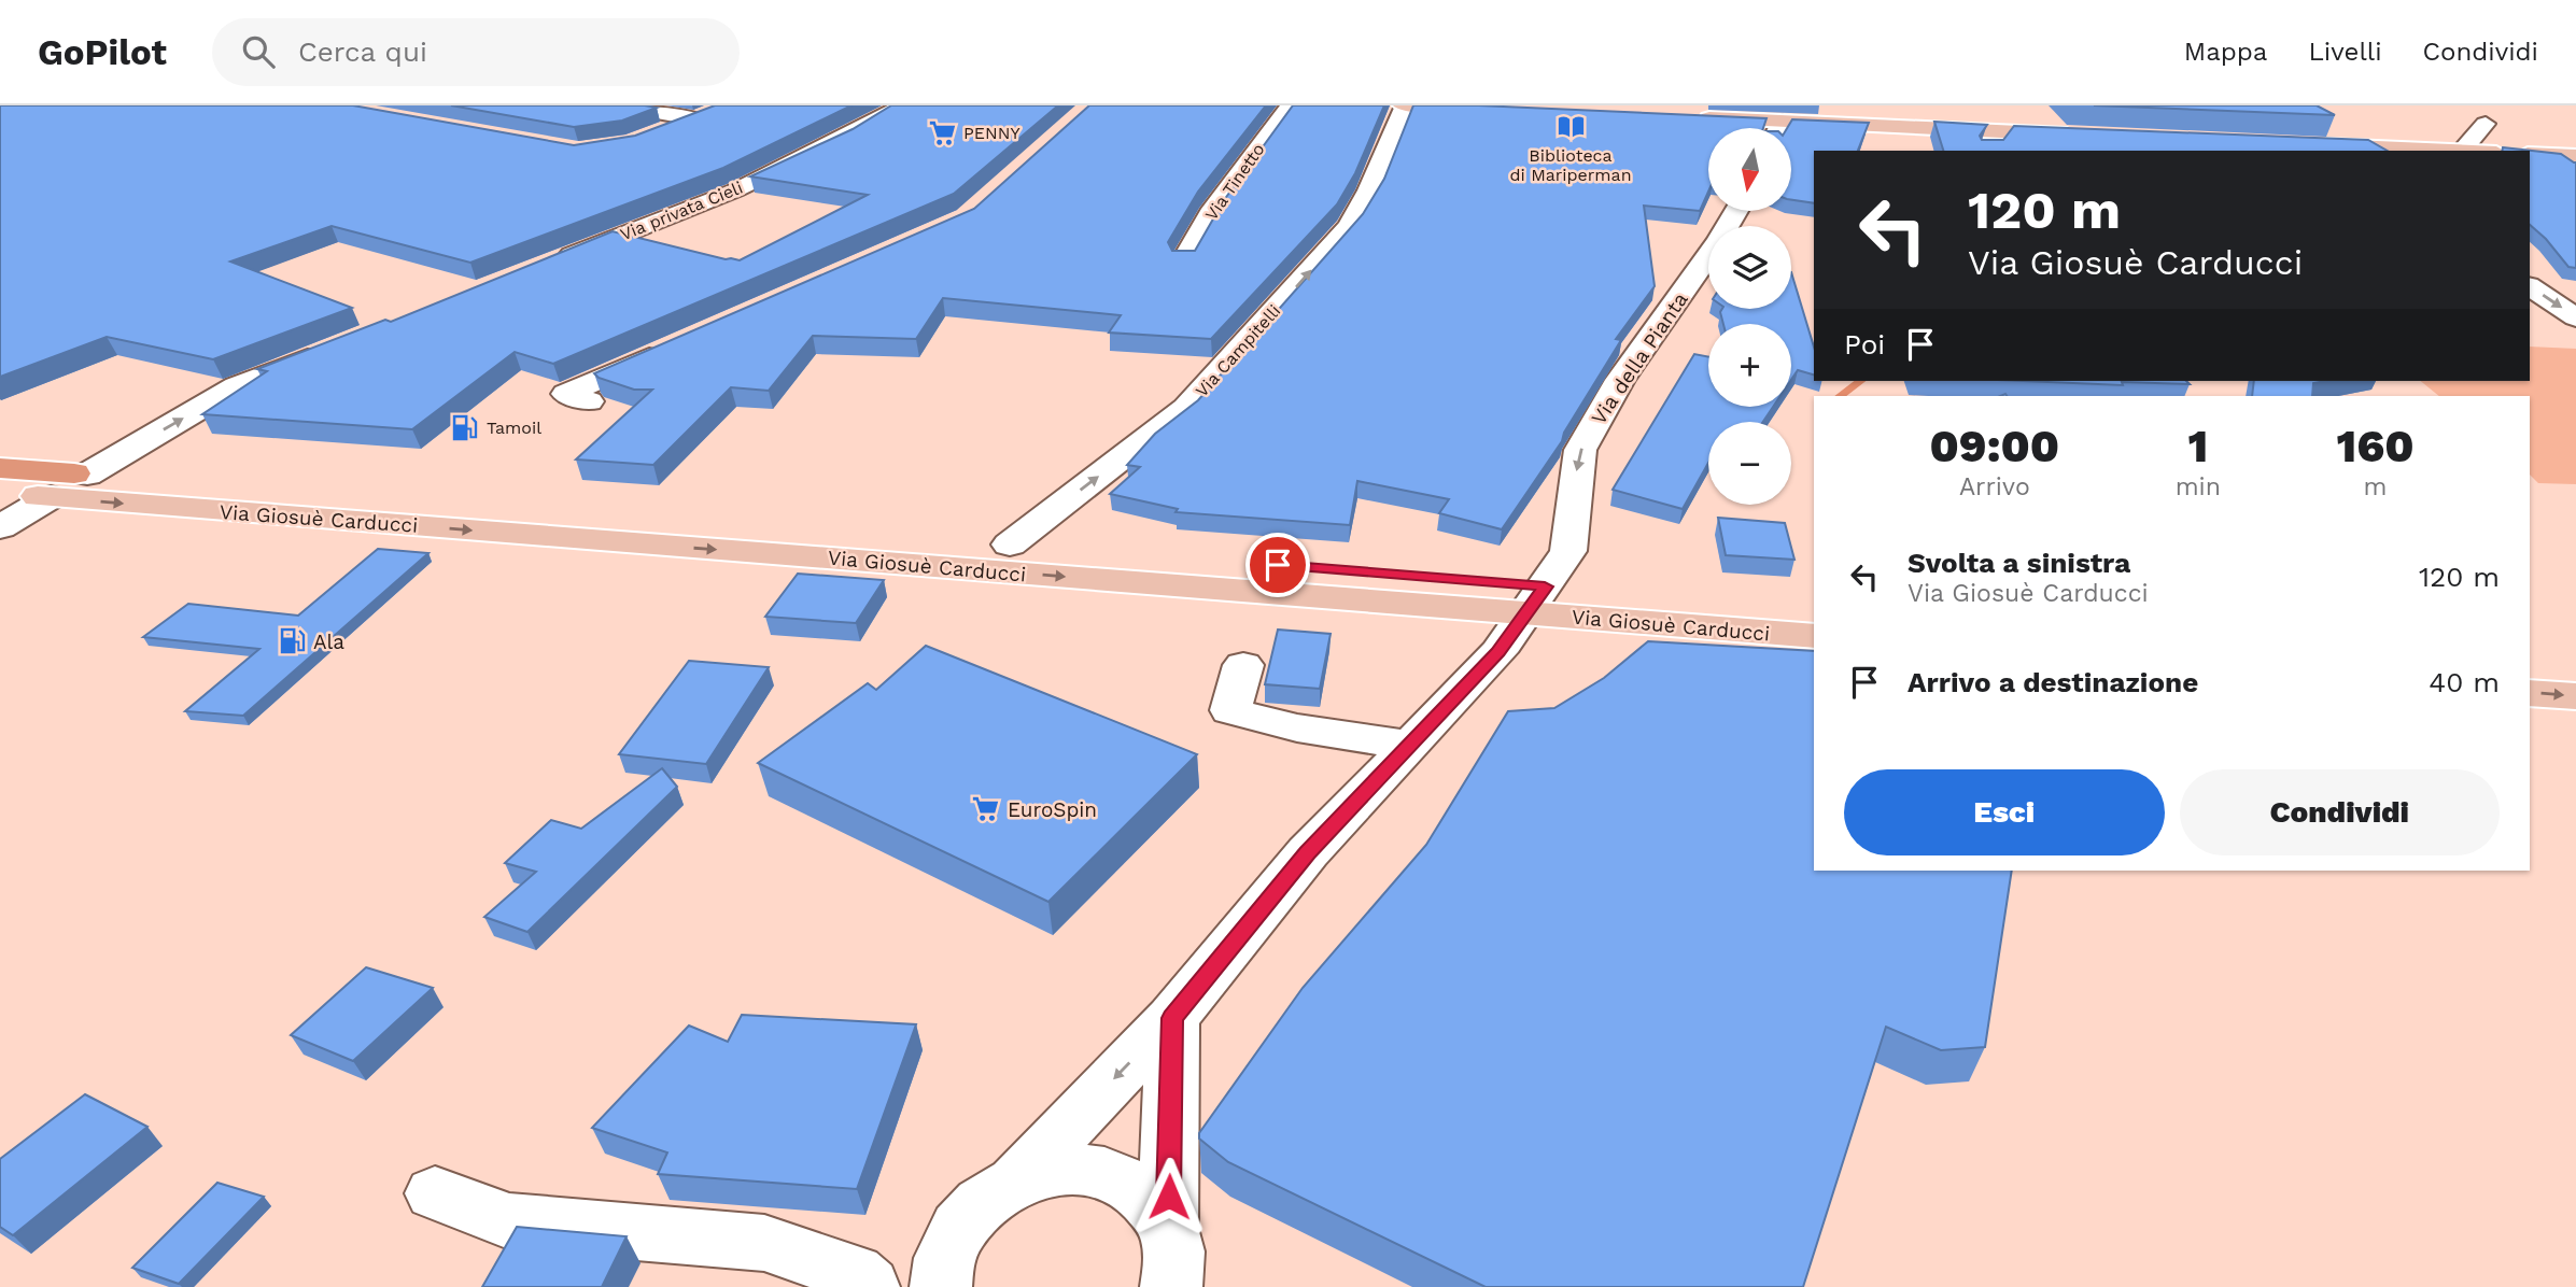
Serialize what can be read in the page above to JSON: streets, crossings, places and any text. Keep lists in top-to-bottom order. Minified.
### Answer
{"streets":{"main road":["Via Giosuè Carducci"],"street":["Via Tinetto","Via privata Cieli","Via Campitelli","Via della Pianta"]},"crossings":[["Via Campitelli","Via Giosuè Carducci"],["Via della Pianta","Via Giosuè Carducci"]],"one_way":["Via Campitelli","Via della Pianta"],"places":{"library":["Biblioteca di Mariperman"],"supermarket":["PENNY","EuroSpin"],"fuel station":["Tamoil","Ala"]},"north":"bottom","page":{"header":"GoPilot","search":"Cerca qui","nav":["Mappa","Livelli","Condividi"],"map_buttons":["+","−"],"turn":["120 m","Via Giosuè Carducci"],"then":"Poi","eta":["09:00","Arrivo","1","min","160","m"],"list":[{"name":"Svolta a sinistra","note":"Via Giosuè Carducci","value":"120 m"},{"name":"Arrivo a destinazione","value":"40 m"}],"buttons":["Esci","Condividi"]}}
